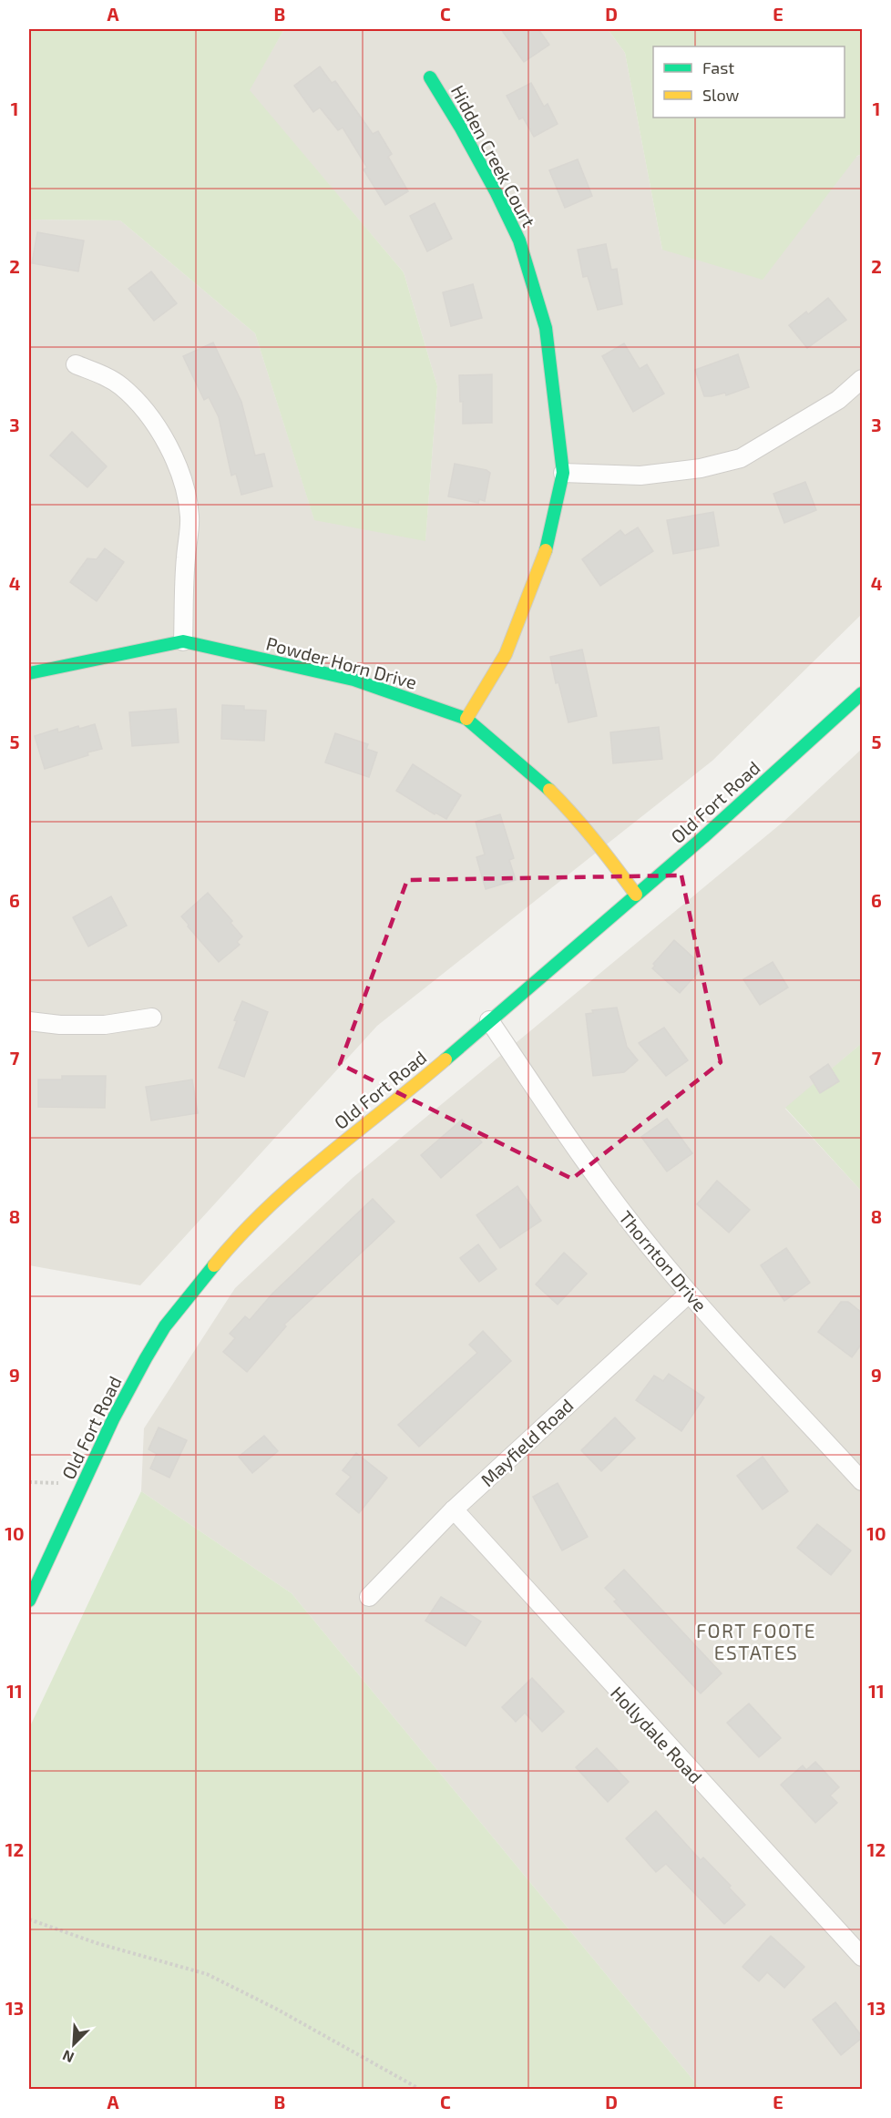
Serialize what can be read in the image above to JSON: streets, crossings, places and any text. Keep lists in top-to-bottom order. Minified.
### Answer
{"streets":{"street":["Hidden Creek Court","Powder Horn Drive","Old Fort Road","Thornton Drive","Mayfield Road","Hollydale Road"]},"crossings":[["Hidden Creek Court","Powder Horn Drive"],["Powder Horn Drive","Old Fort Road"],["Old Fort Road","Thornton Drive"],["Thornton Drive","Mayfield Road"],["Mayfield Road","Hollydale Road"]],"districts":["FORT FOOTE ESTATES"],"legend":["Fast","Slow"],"north":"bottom left","grid":{"columns":["A","B","C","D","E"],"rows":["1","2","3","4","5","6","7","8","9","10","11","12","13"]}}
